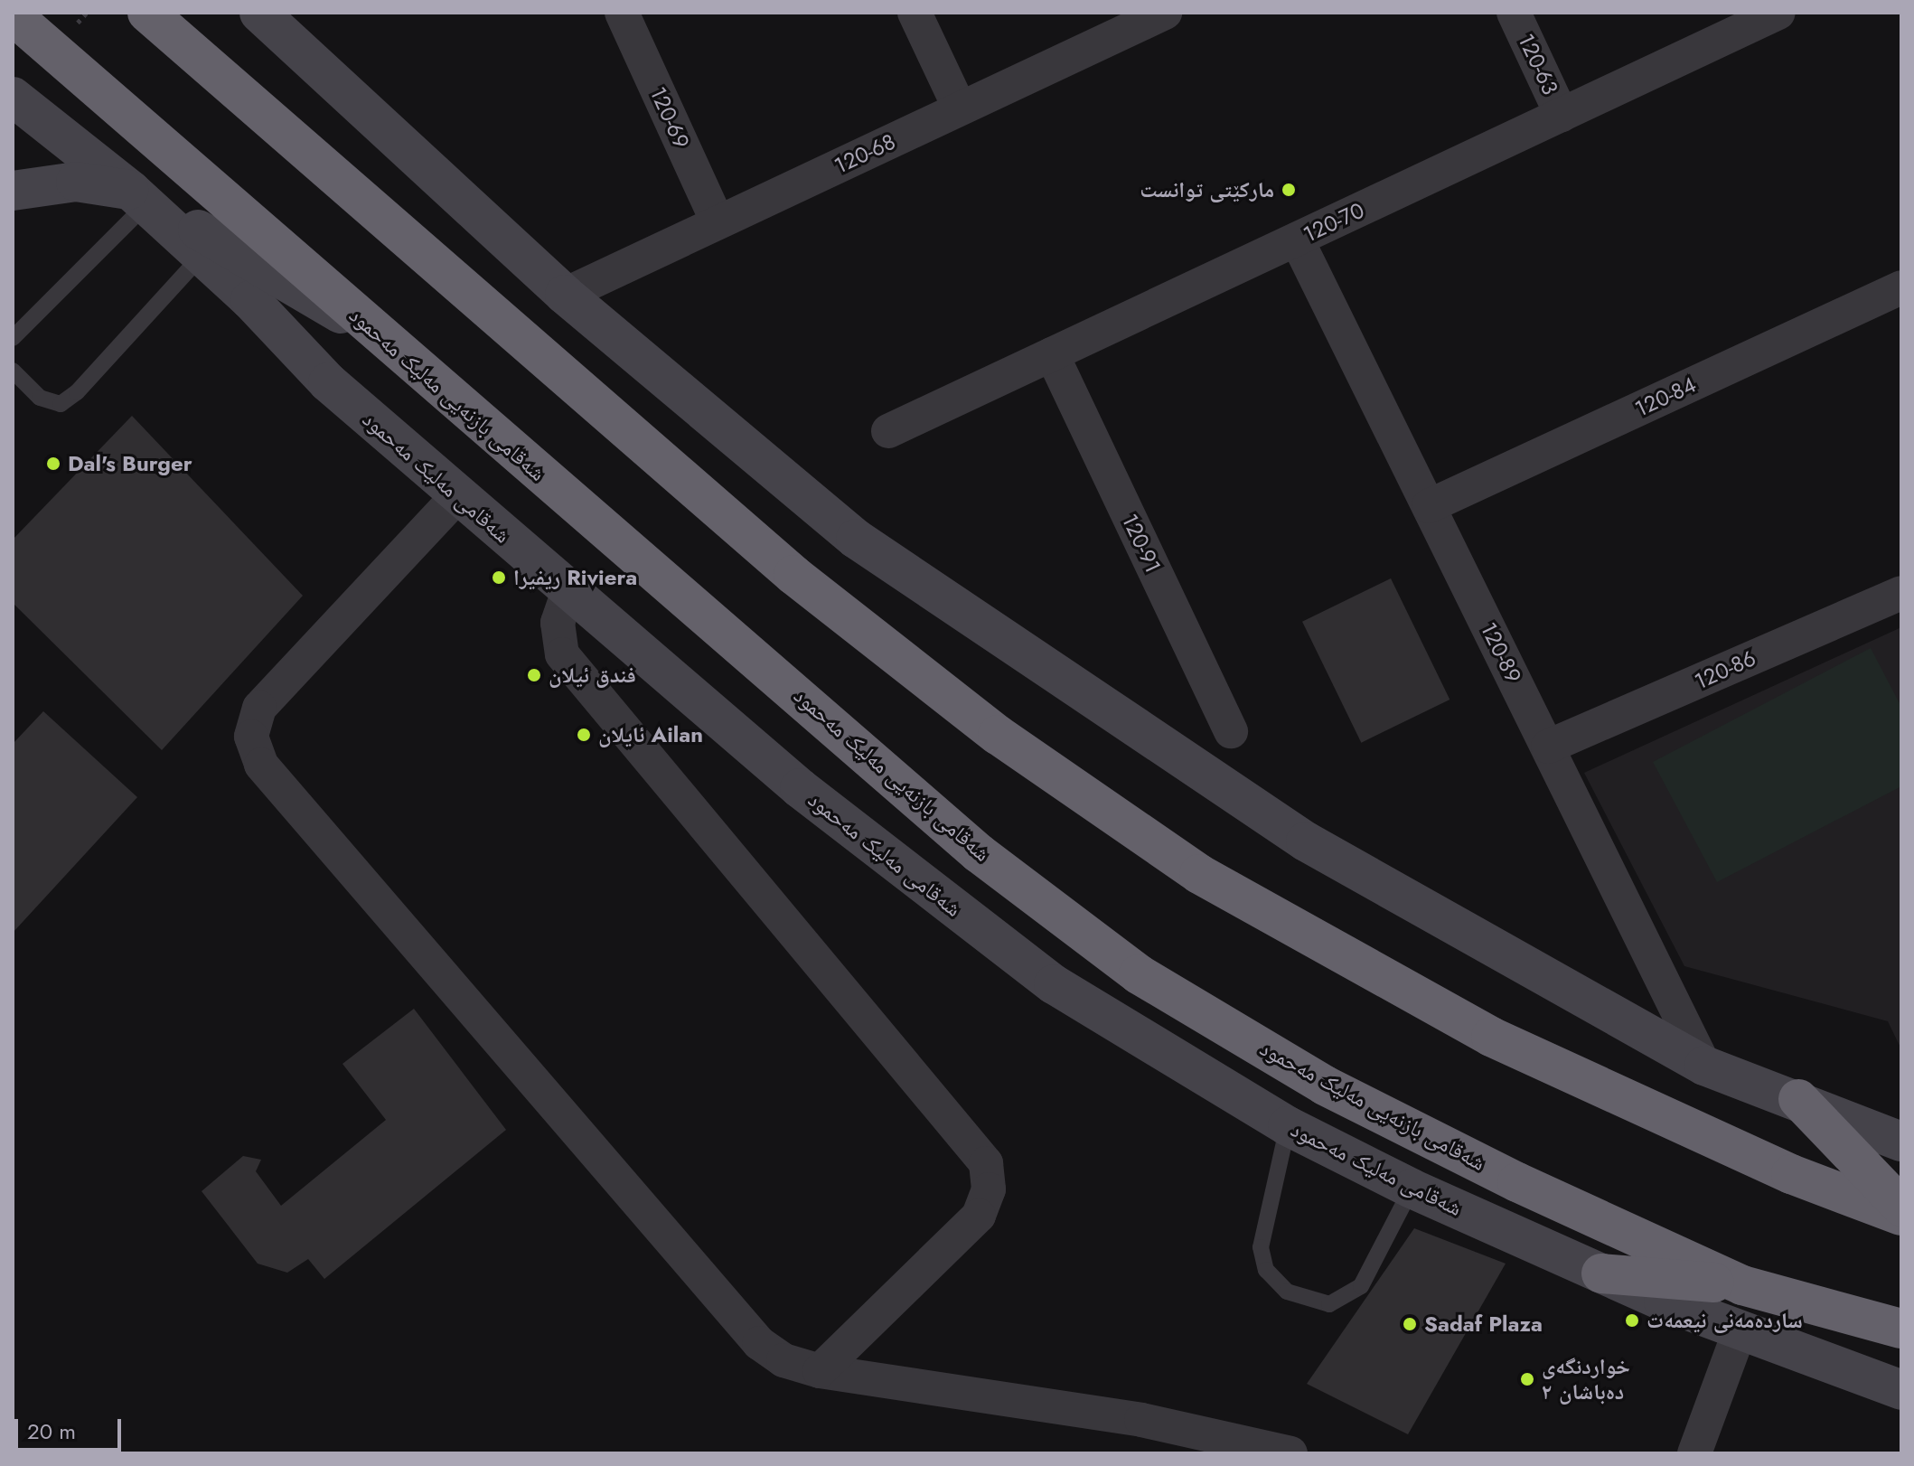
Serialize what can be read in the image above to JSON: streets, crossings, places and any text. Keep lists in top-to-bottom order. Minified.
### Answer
{"streets":{"highway":["شەقامی بازنەیی مەلیک مەحمود"],"main road":["شەقامی مەلیک مەحمود"],"street":["120-63","120-69","120-68","120-70","120-84","120-91","120-89","120-86"]},"crossings":[["120-63","120-70"],["120-69","120-68"],["120-70","120-91"],["120-70","120-89"],["120-84","120-89"],["120-89","120-86"]],"places":["مارکێتی توانست","Dal's Burger","ریفیرا Riviera","فندق ئيلان","ئایلان Ailan","ساردەمەنی نیعمەت","Sadaf Plaza","خواردنگەی دەباشان ٢"],"scale_bar":"20 m"}
